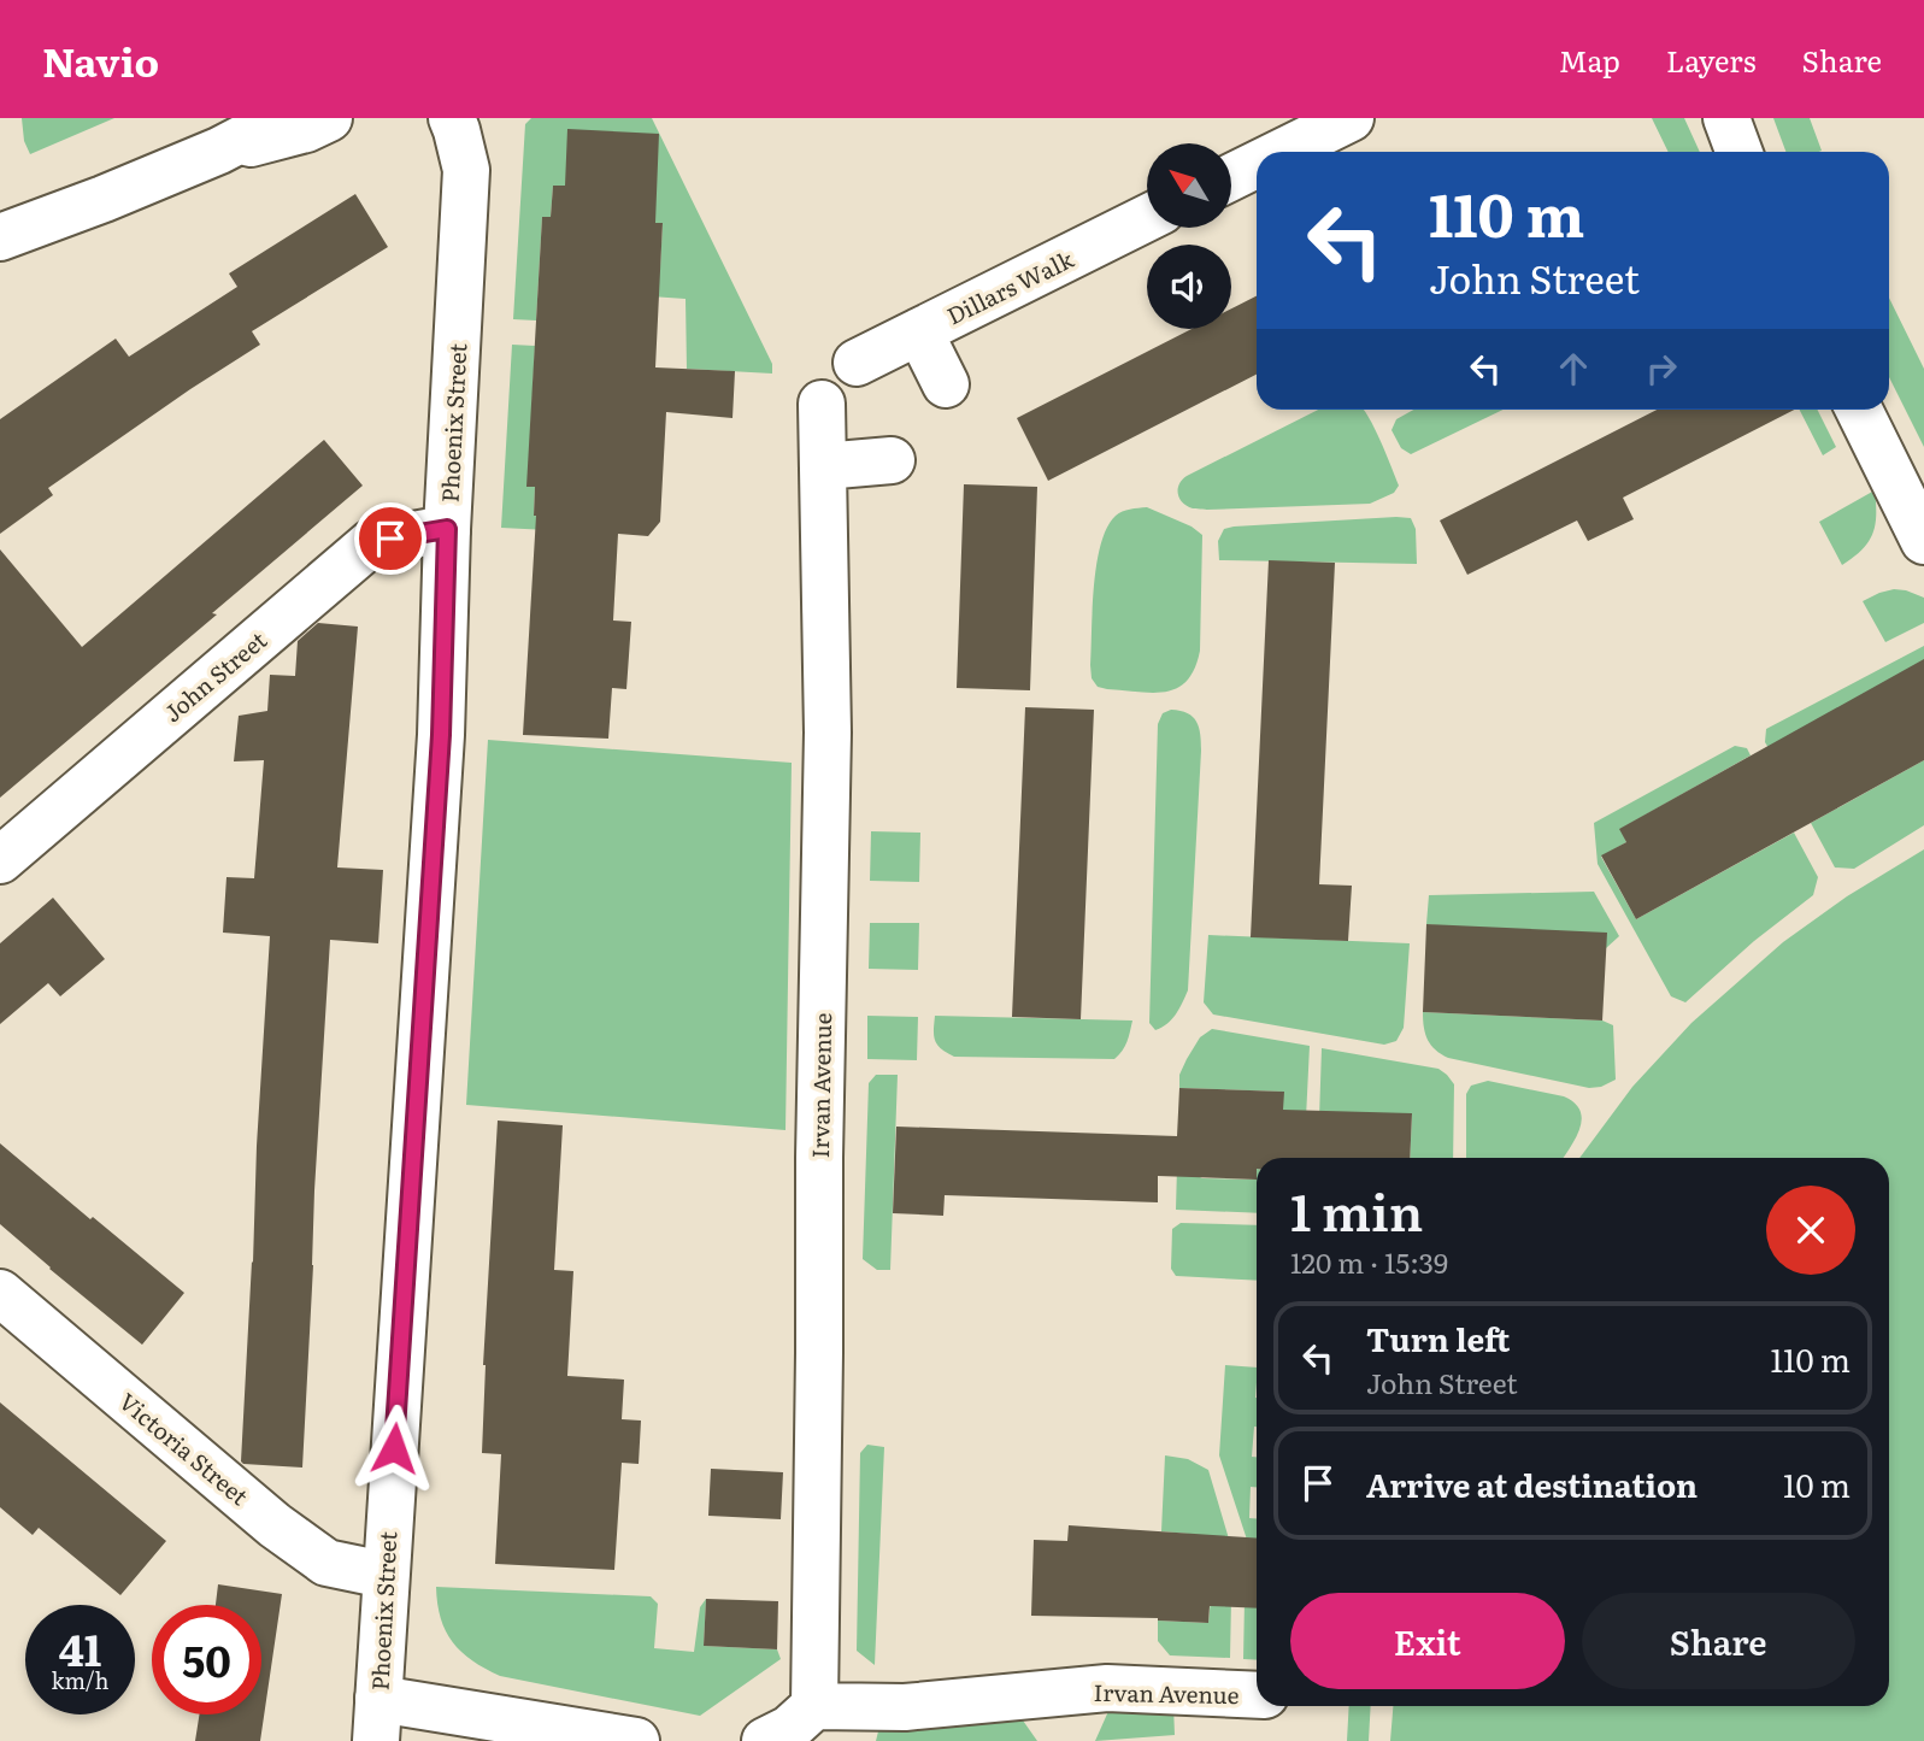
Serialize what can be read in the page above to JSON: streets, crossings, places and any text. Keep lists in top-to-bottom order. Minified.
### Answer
{"streets":{"street":["Dillars Walk","Phoenix Street","John Street","Irvan Avenue","Victoria Street"]},"crossings":[["Phoenix Street","John Street"],["Phoenix Street","Victoria Street"]],"north":"top left","page":{"header":"Navio","nav":["Map","Layers","Share"],"turn":["110 m","John Street"],"heading":["1 min","120 m · 15:39"],"list":[{"name":"Turn left","note":"John Street","value":"110 m"},{"name":"Arrive at destination","value":"10 m"}],"buttons":["Exit","Share"],"speed":"41 km/h","limit":"50"}}
